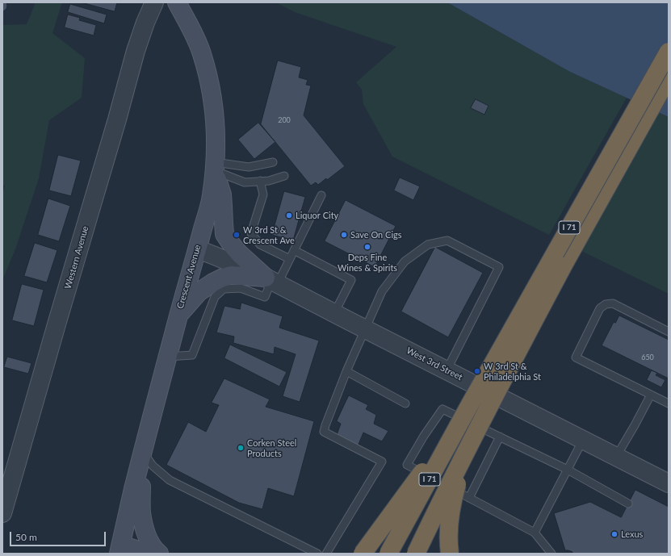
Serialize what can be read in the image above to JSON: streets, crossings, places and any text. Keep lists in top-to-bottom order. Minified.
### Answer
{"streets":{"highway":["I 71"],"main road":["Crescent Avenue"],"street":["Western Avenue","West 3rd Street"]},"crossings":[["Crescent Avenue","West 3rd Street"]],"places":["Liquor City","W 3rd St & Crescent Ave","Save On Cigs","Deps Fine Wines & Spirits","W 3rd St & Philadelphia St","Corken Steel Products","Lexus"],"house_numbers":["200","650"],"scale_bar":"50 m"}
